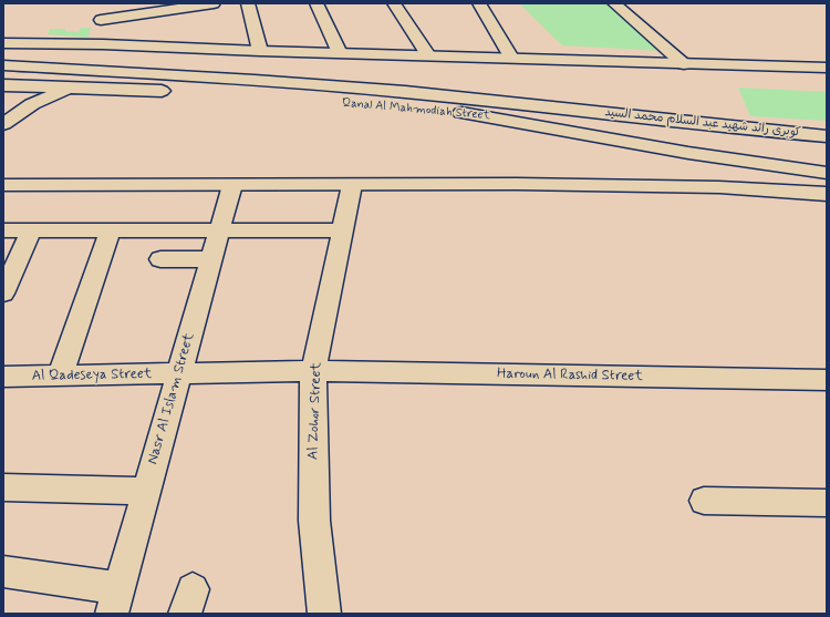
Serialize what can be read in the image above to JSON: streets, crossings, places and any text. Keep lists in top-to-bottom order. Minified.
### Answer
{"streets":{"main road":["Qanal Al Mahmodiah Street","كوبرى رائد شهيد عبد السلام محمد السيد"],"street":["Al Qadeseya Street","Haroun Al Rashid Street","Nasr Al Islam Street","Al Zohor Street"]},"crossings":[["Qanal Al Mahmodiah Street","كوبرى رائد شهيد عبد السلام محمد السيد"],["Al Qadeseya Street","Haroun Al Rashid Street"],["Al Qadeseya Street","Nasr Al Islam Street"],["Al Qadeseya Street","Al Zohor Street"],["Haroun Al Rashid Street","Al Zohor Street"]]}
